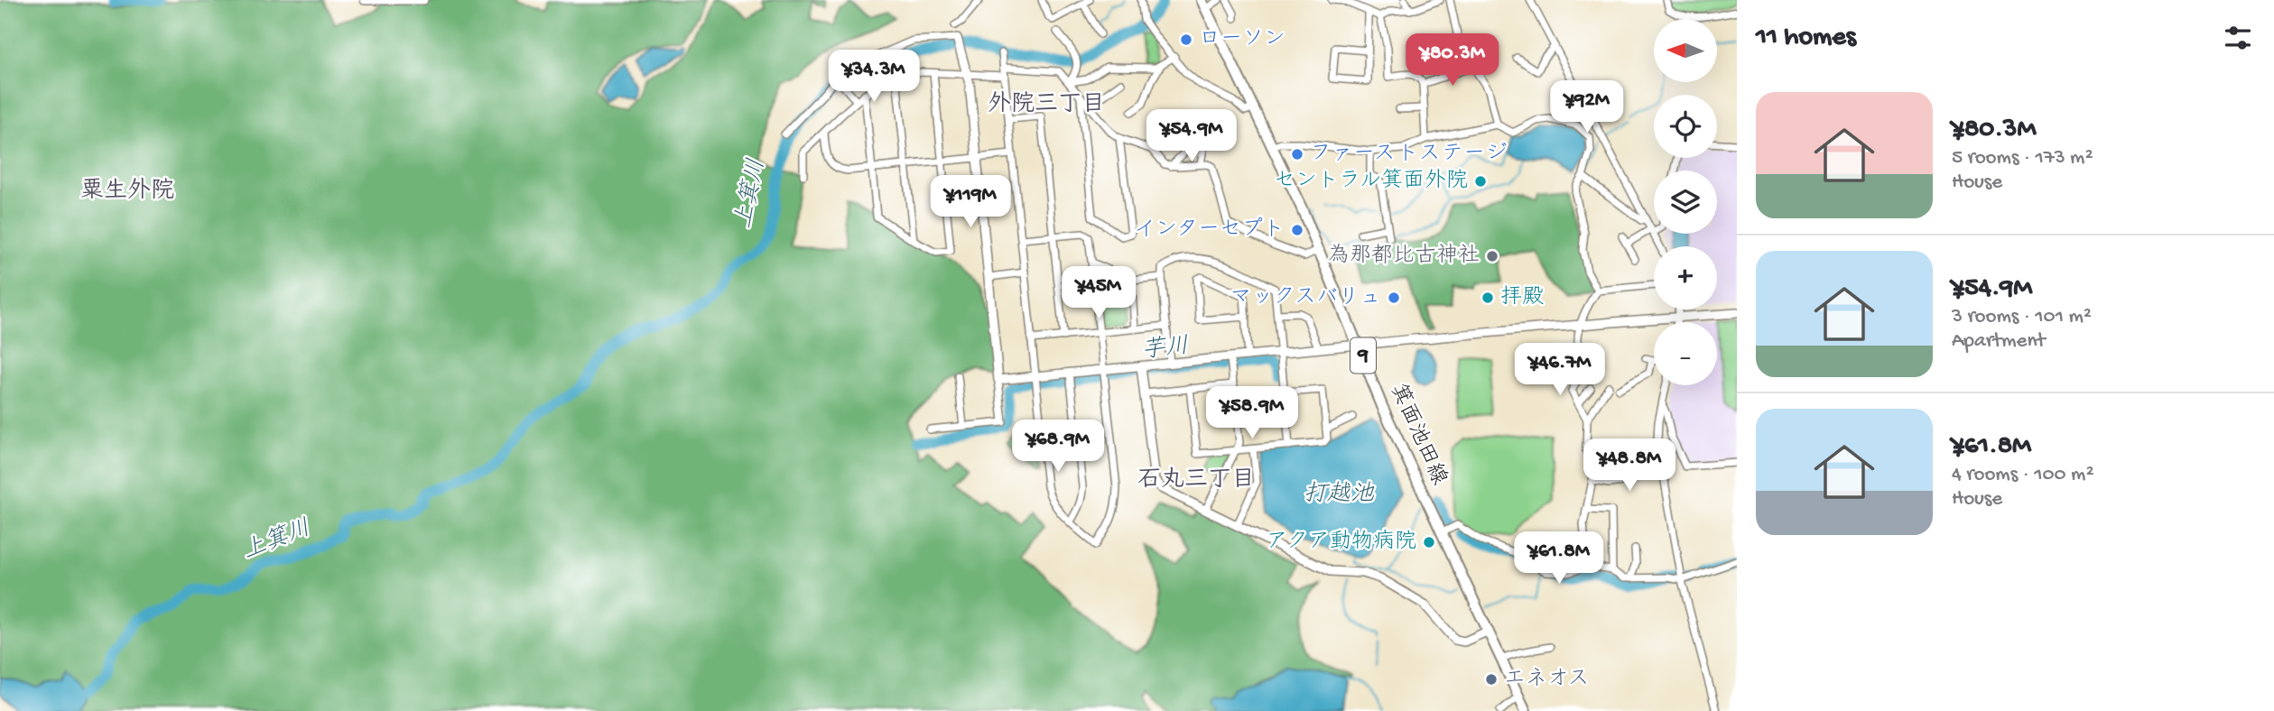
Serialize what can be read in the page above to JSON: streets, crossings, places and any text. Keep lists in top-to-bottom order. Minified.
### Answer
{"streets":{"main road":["9","箕面池田線"]},"districts":["外院三丁目","粟生外院","石丸三丁目"],"water":["上箕川","芋川","打越池"],"places":["ローソン","ファーストステージ","セントラル箕面外院","インターセプト","為那都比古神社","マックスバリュ","拝殿","アクア動物病院","エネオス"],"north":"left","page":{"heading":"11 homes","map_buttons":["+","−"],"price":["¥80.3M","¥34.3M","¥92M","¥54.9M","¥119M","¥45M","¥46.7M","¥58.9M","¥68.9M","¥48.8M","¥61.8M"],"list":[{"name":"¥80.3M","note":"5 rooms · 173 m² · House"},{"name":"¥54.9M","note":"3 rooms · 101 m² · Apartment"},{"name":"¥61.8M","note":"4 rooms · 100 m² · House"}]}}
